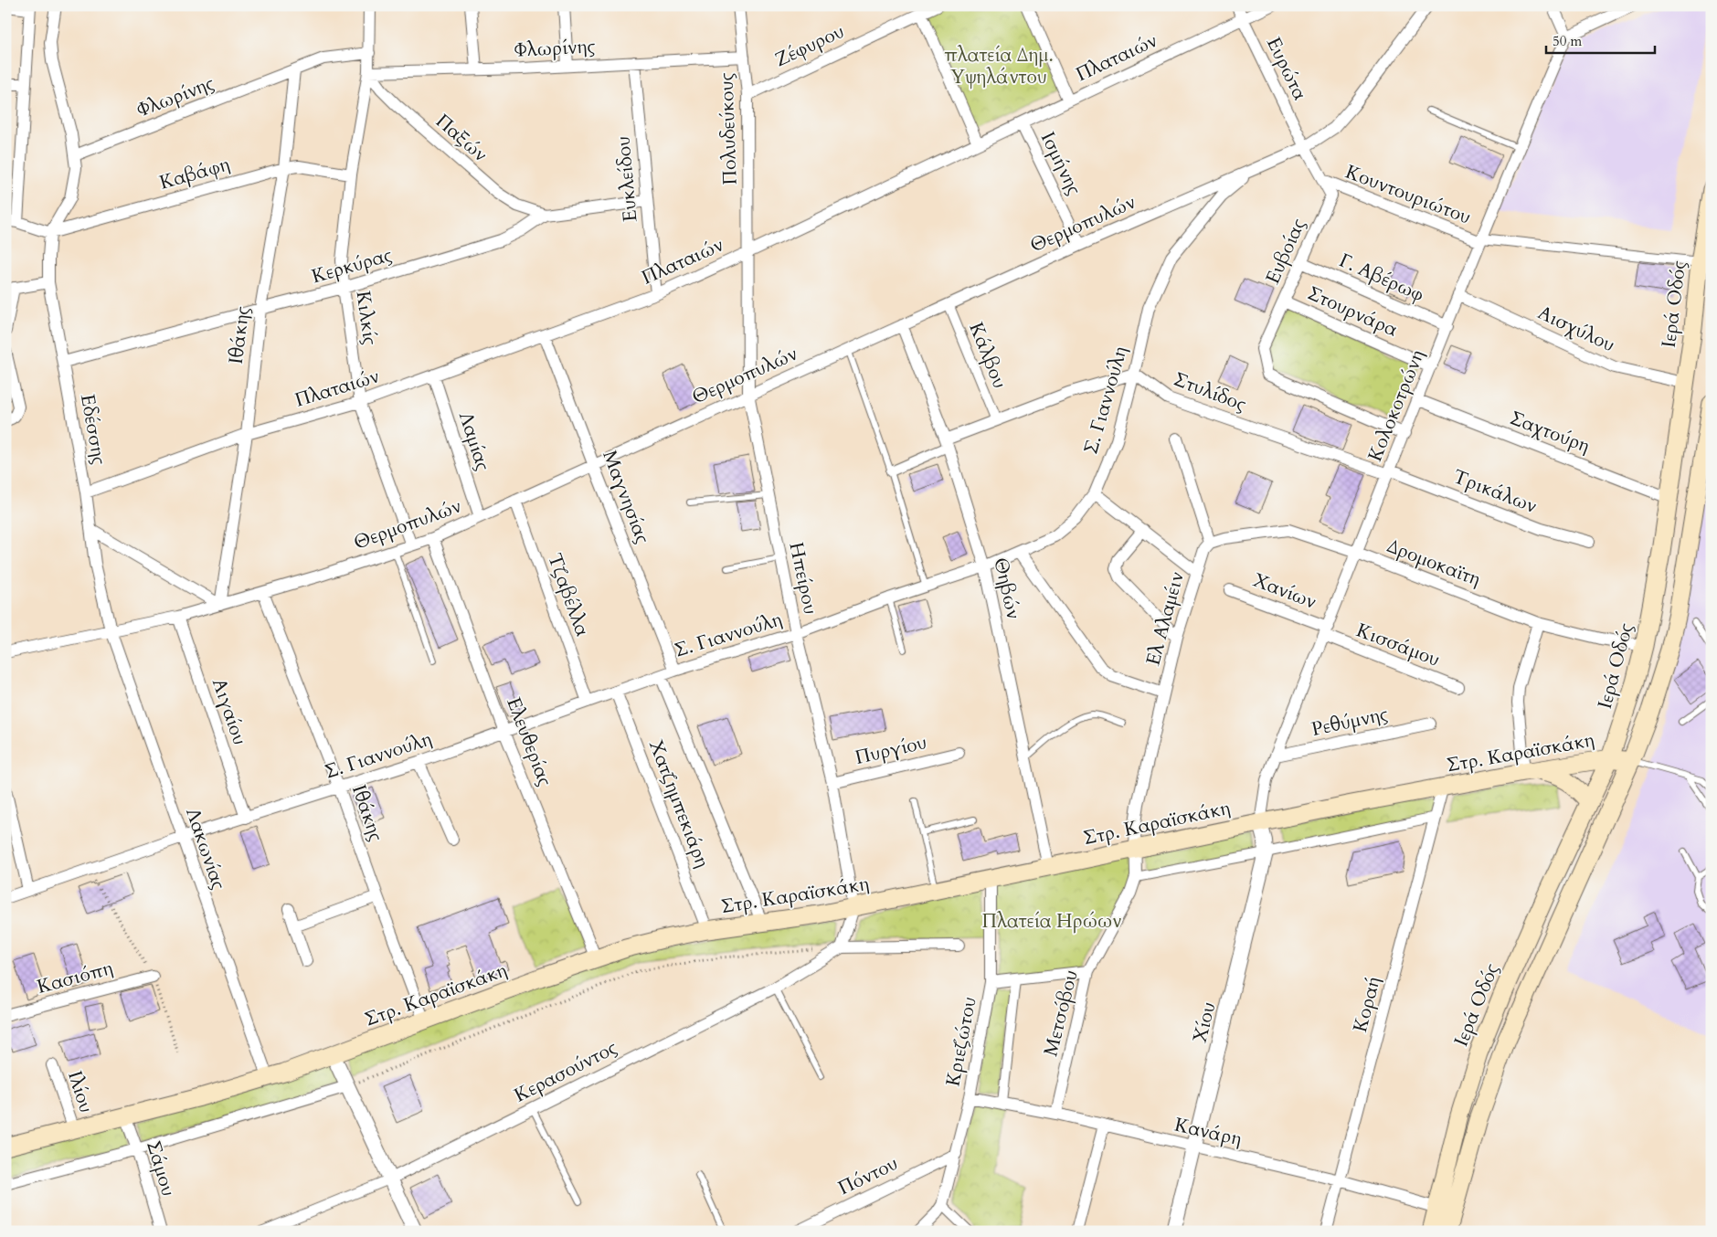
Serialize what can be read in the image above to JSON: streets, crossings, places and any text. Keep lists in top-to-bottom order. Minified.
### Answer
{"streets":{"main road":["Ιερά Οδός","Στρ. Καραϊσκάκη"],"street":["Ζέφυρου","Φλωρίνης","Πλαταιών","Ευρώτα","Πολυδεύκους","Παξών","Ισμήνης","Καβάφη","Ευκλείδου","Κουντουριώτου","Θερμοπυλών","Ευβοίας","Κερκύρας","Γ. Αβέρωφ","Στουρνάρα","Κιλκίς","Αισχύλου","Ιθάκης","Κάλβου","Στυλίδος","Σ. Γιαννούλη","Κολοκοτρώνη","Εδέσσης","Σαχτούρη","Λαμίας","Τρικάλων","Μαγνησίας","Δρομοκαϊτη","Ηπείρου","Θηβών","Χανίων","Τζαβέλλα","Ελ Αλαμέιν","Κισσάμου","Αιγαίου","Ρεθύμνης","Ελευθερίας","Πυργίου","Χατζημπεκιάρη","Λακωνίας","Κασιόπη","Κοραή","Μετσόβου","Χίου","Κριεζώτου","Κερασούντος","Ιλίου","Κανάρη","Σάμου","Πόντου"]},"crossings":[["Ζέφυρου","Πολυδεύκους"],["Φλωρίνης","Πολυδεύκους"],["Φλωρίνης","Παξών"],["Φλωρίνης","Ευκλείδου"],["Φλωρίνης","Κιλκίς"],["Φλωρίνης","Ιθάκης"],["Φλωρίνης","Εδέσσης"],["Πλαταιών","Ευρώτα"],["Πλαταιών","Πολυδεύκους"],["Πλαταιών","Ισμήνης"],["Πλαταιών","Ευκλείδου"],["Πλαταιών","Κιλκίς"],["Πλαταιών","Ιθάκης"],["Πλαταιών","Εδέσσης"],["Πλαταιών","Λαμίας"],["Πλαταιών","Μαγνησίας"],["Πλαταιών","Ηπείρου"],["Ευρώτα","Θερμοπυλών"],["Ευρώτα","Ευβοίας"],["Πολυδεύκους","Ηπείρου"],["Παξών","Κερκύρας"],["Παξών","Κιλκίς"],["Ισμήνης","Θερμοπυλών"],["Καβάφη","Κιλκίς"],["Καβάφη","Ιθάκης"],["Καβάφη","Εδέσσης"],["Ευκλείδου","Κερκύρας"],["Κουντουριώτου","Ευβοίας"],["Κουντουριώτου","Κολοκοτρώνη"],["Θερμοπυλών","Ευβοίας"],["Θερμοπυλών","Κιλκίς"],["Θερμοπυλών","Ιθάκης"],["Θερμοπυλών","Κάλβου"],["Θερμοπυλών","Σ. Γιαννούλη"],["Θερμοπυλών","Εδέσσης"],["Θερμοπυλών","Λαμίας"],["Θερμοπυλών","Μαγνησίας"],["Θερμοπυλών","Ηπείρου"],["Θερμοπυλών","Θηβών"],["Θερμοπυλών","Τζαβέλλα"],["Θερμοπυλών","Αιγαίου"],["Θερμοπυλών","Ελευθερίας"],["Θερμοπυλών","Λακωνίας"],["Ευβοίας","Γ. Αβέρωφ"],["Ευβοίας","Στουρνάρα"],["Ευβοίας","Κολοκοτρώνη"],["Κερκύρας","Κιλκίς"],["Κερκύρας","Ιθάκης"],["Κερκύρας","Εδέσσης"],["Γ. Αβέρωφ","Κολοκοτρώνη"],["Ιερά Οδός","Αισχύλου"],["Ιερά Οδός","Σαχτούρη"],["Ιερά Οδός","Δρομοκαϊτη"],["Ιερά Οδός","Στρ. Καραϊσκάκη"],["Ιερά Οδός","Κανάρη"],["Στουρνάρα","Κολοκοτρώνη"],["Αισχύλου","Κολοκοτρώνη"],["Ιθάκης","Σ. Γιαννούλη"],["Ιθάκης","Στρ. Καραϊσκάκη"],["Στυλίδος","Σ. Γιαννούλη"],["Στυλίδος","Κολοκοτρώνη"],["Στυλίδος","Τρικάλων"],["Σ. Γιαννούλη","Μαγνησίας"],["Σ. Γιαννούλη","Ηπείρου"],["Σ. Γιαννούλη","Θηβών"],["Σ. Γιαννούλη","Τζαβέλλα"],["Σ. Γιαννούλη","Αιγαίου"],["Σ. Γιαννούλη","Ελευθερίας"],["Σ. Γιαννούλη","Χατζημπεκιάρη"],["Σ. Γιαννούλη","Λακωνίας"],["Κολοκοτρώνη","Σαχτούρη"],["Κολοκοτρώνη","Τρικάλων"],["Κολοκοτρώνη","Δρομοκαϊτη"],["Κολοκοτρώνη","Χανίων"],["Κολοκοτρώνη","Κισσάμου"],["Κολοκοτρώνη","Ρεθύμνης"],["Κολοκοτρώνη","Στρ. Καραϊσκάκη"],["Κολοκοτρώνη","Χίου"],["Εδέσσης","Λακωνίας"],["Δρομοκαϊτη","Ελ Αλαμέιν"],["Ηπείρου","Πυργίου"],["Ηπείρου","Στρ. Καραϊσκάκη"],["Θηβών","Στρ. Καραϊσκάκη"],["Χανίων","Κισσάμου"],["Ελ Αλαμέιν","Στρ. Καραϊσκάκη"],["Ελ Αλαμέιν","Μετσόβου"],["Ελευθερίας","Στρ. Καραϊσκάκη"],["Στρ. Καραϊσκάκη","Χατζημπεκιάρη"],["Στρ. Καραϊσκάκη","Λακωνίας"],["Στρ. Καραϊσκάκη","Κοραή"],["Στρ. Καραϊσκάκη","Μετσόβου"],["Στρ. Καραϊσκάκη","Χίου"],["Στρ. Καραϊσκάκη","Κριεζώτου"],["Στρ. Καραϊσκάκη","Ιλίου"],["Στρ. Καραϊσκάκη","Σάμου"],["Κοραή","Κανάρη"],["Μετσόβου","Κανάρη"],["Χίου","Κανάρη"],["Κριεζώτου","Κανάρη"],["Κριεζώτου","Πόντου"]],"parks":["πλατεία Δημ. Υψηλάντου","Πλατεία Ηρώων"],"scale_bar":"50 m"}
